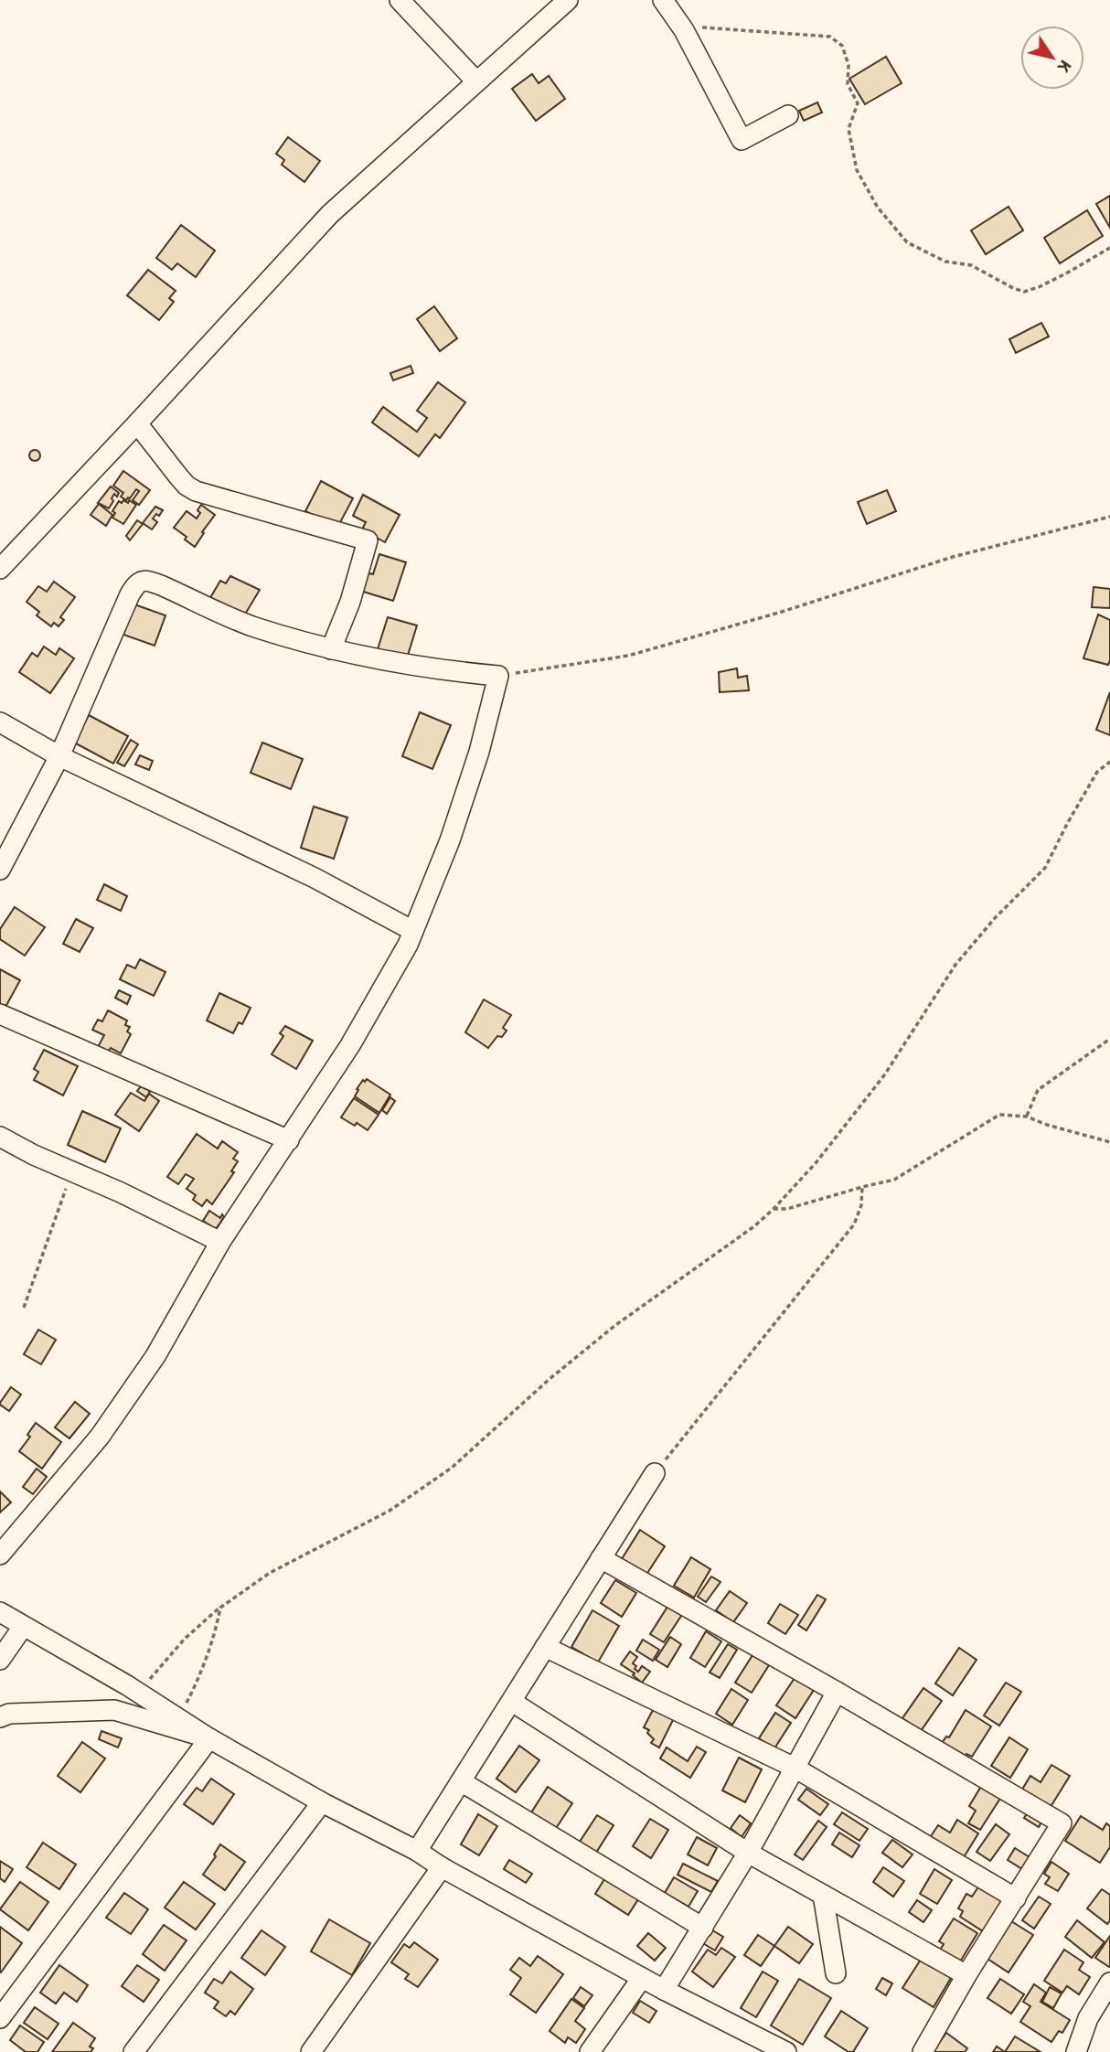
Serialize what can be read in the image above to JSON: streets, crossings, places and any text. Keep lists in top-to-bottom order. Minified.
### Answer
{"north":"bottom right"}
